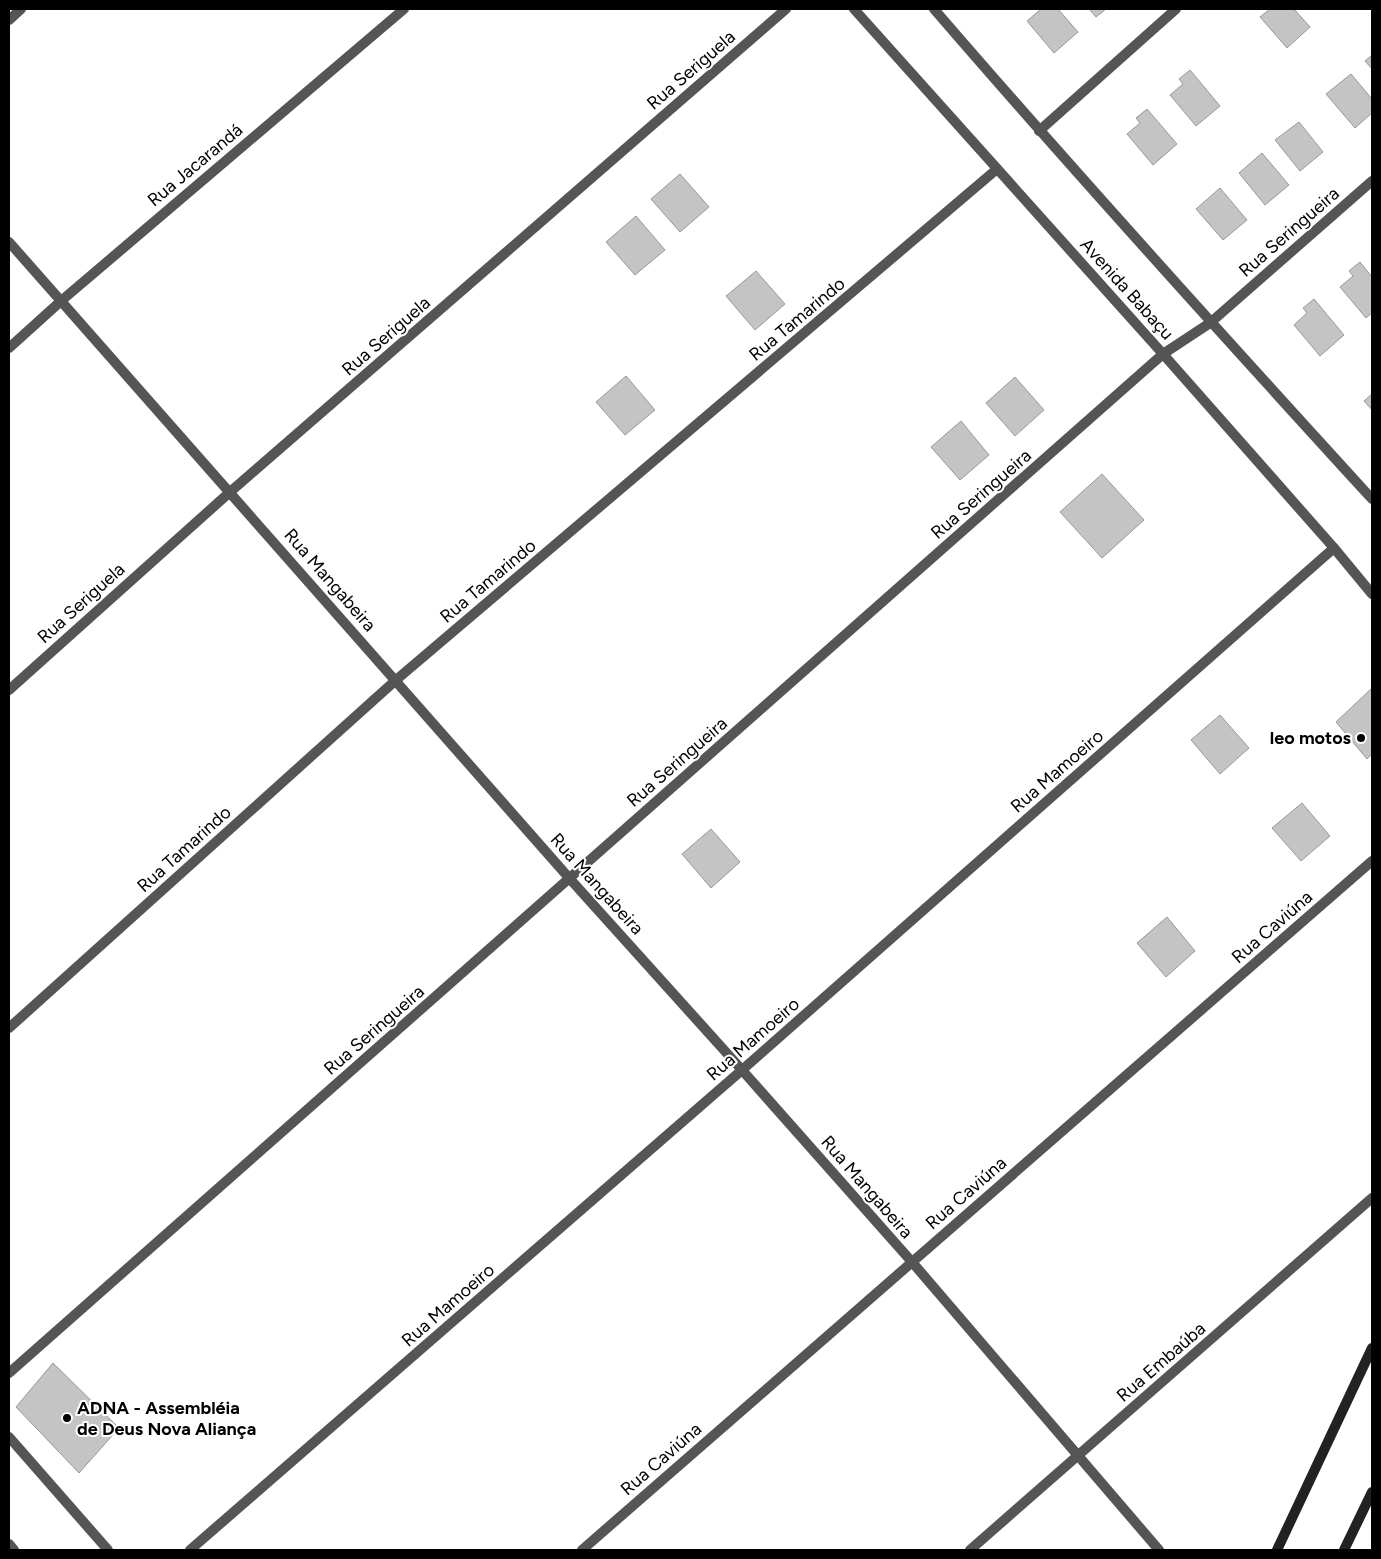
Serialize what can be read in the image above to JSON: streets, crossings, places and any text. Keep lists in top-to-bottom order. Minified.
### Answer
{"streets":{"street":["Rua Seriguela","Rua Jacarandá","Rua Seringueira","Avenida Babaçu","Rua Tamarindo","Rua Mangabeira","Rua Mamoeiro","Rua Caviúna","Rua Embaúba"]},"crossings":[["Rua Seriguela","Rua Mangabeira"],["Rua Jacarandá","Rua Mangabeira"],["Rua Seringueira","Avenida Babaçu"],["Rua Seringueira","Rua Mangabeira"],["Avenida Babaçu","Rua Tamarindo"],["Avenida Babaçu","Rua Mamoeiro"],["Rua Tamarindo","Rua Mangabeira"],["Rua Mangabeira","Rua Mamoeiro"],["Rua Mangabeira","Rua Caviúna"],["Rua Mangabeira","Rua Embaúba"]],"places":["leo motos","ADNA - Assembléia de Deus Nova Aliança"]}
